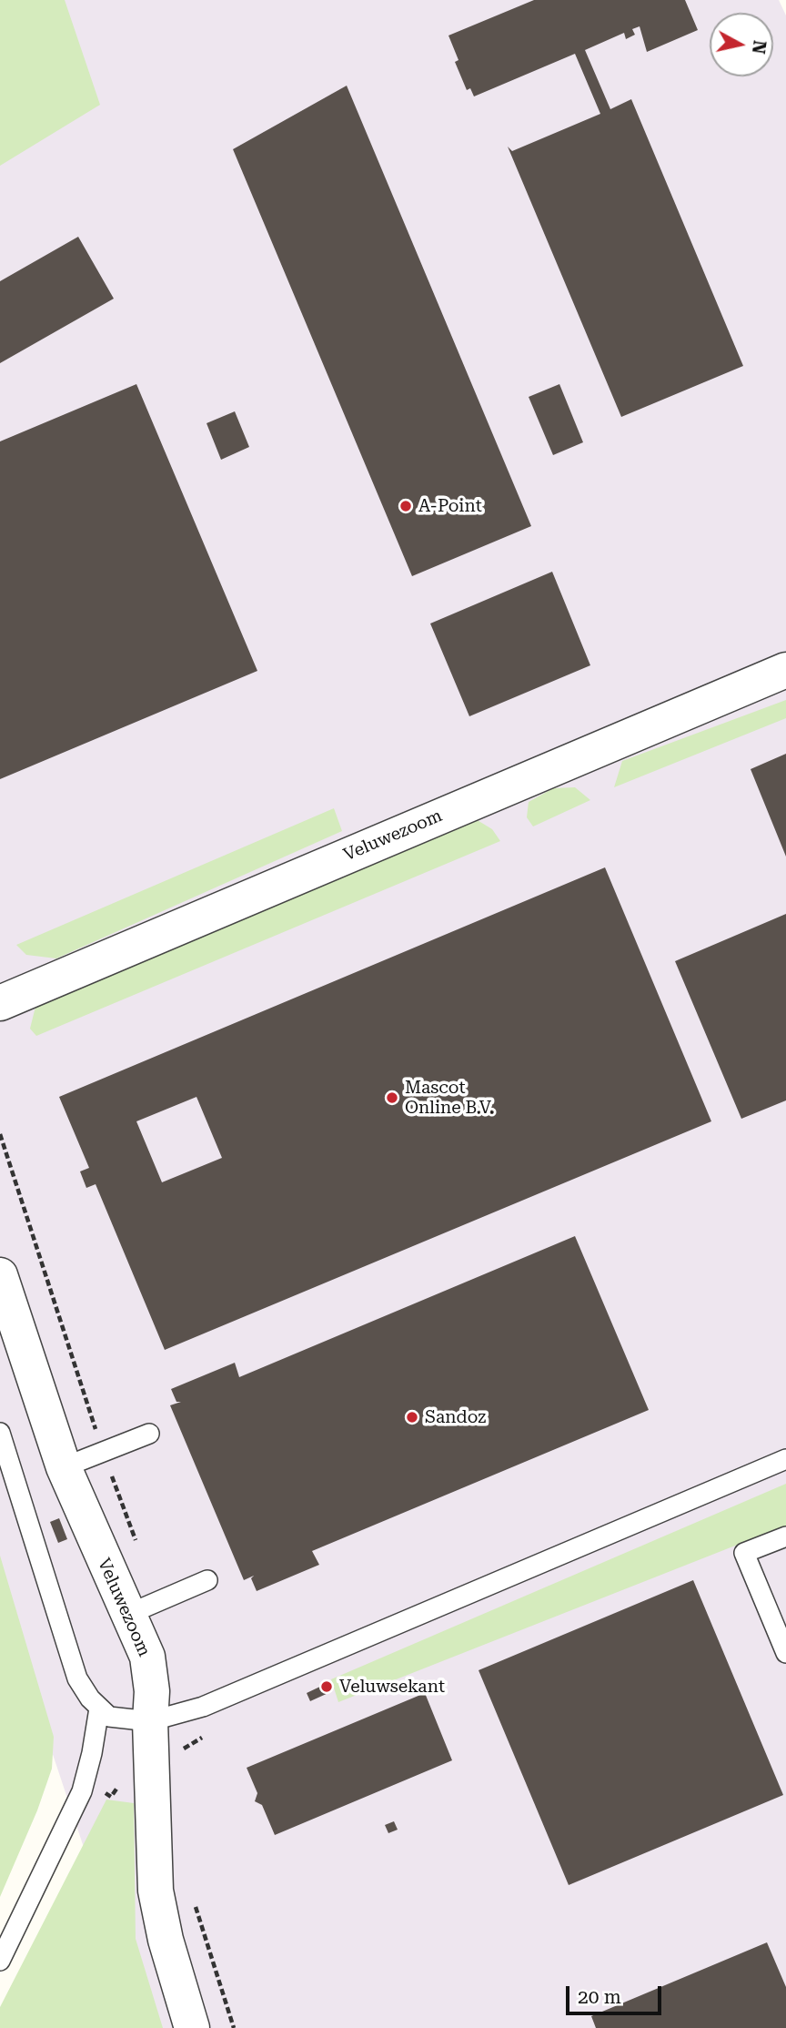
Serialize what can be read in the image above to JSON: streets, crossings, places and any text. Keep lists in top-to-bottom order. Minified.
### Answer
{"streets":{"street":["Veluwezoom"]},"places":["A-Point","Mascot Online B.V.","Sandoz","Veluwsekant"],"scale_bar":"20 m","north":"right"}
